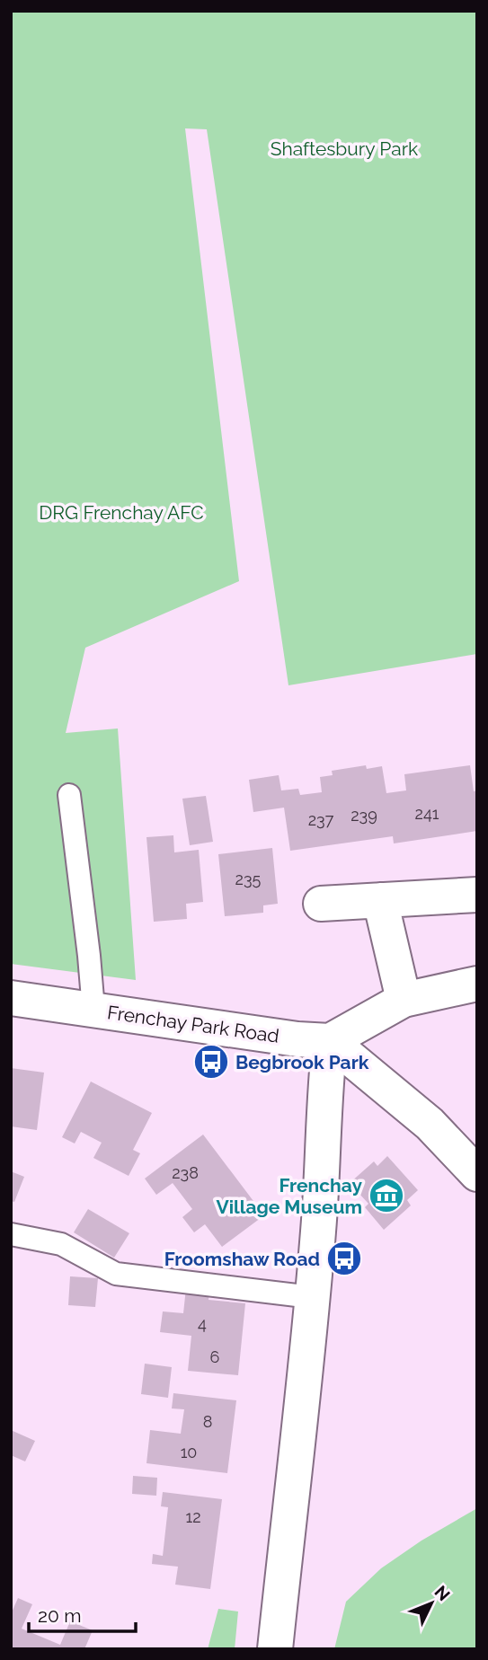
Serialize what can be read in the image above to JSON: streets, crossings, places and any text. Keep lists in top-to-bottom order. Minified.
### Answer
{"streets":{"street":["Frenchay Park Road"]},"parks":["Shaftesbury Park","DRG Frenchay AFC"],"places":{"bus stop":["Begbrook Park","Froomshaw Road"],"museum":["Frenchay Village Museum"]},"house_numbers":["241","239","237","235","238","4","6","8","10","12"],"scale_bar":"20 m","north":"top right"}
